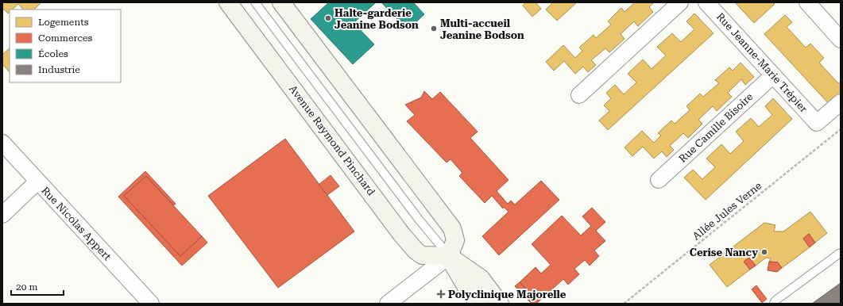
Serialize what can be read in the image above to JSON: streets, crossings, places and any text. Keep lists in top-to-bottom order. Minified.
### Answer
{"streets":{"street":["Rue Jeanne-Marie Trépier","Rue Camille Bisoire","Avenue Raymond Pinchard","Rue Nicolas Appert"],"path":["Allée Jules Verne"]},"crossings":[["Rue Jeanne-Marie Trépier","Rue Camille Bisoire"]],"places":{"other":["Halte-garderie Jeanine Bodson","Multi-accueil Jeanine Bodson","Cerise Nancy"],"health":["Polyclinique Majorelle"]},"legend":["Logements","Commerces","Écoles","Industrie"],"scale_bar":"20 m"}
